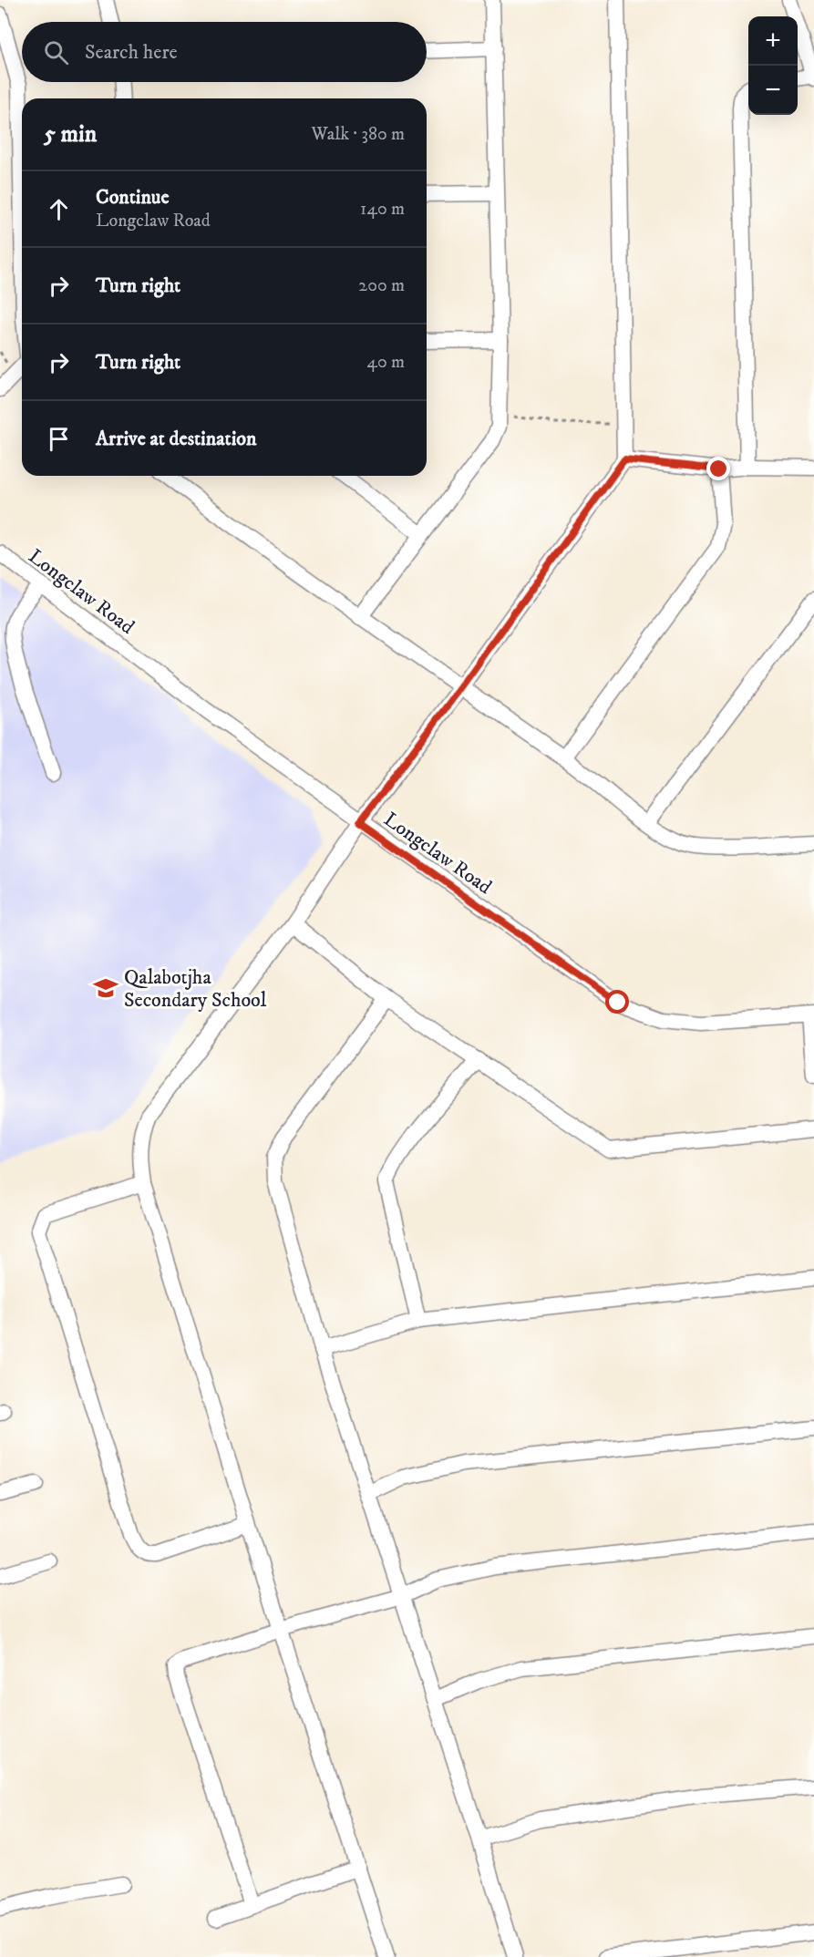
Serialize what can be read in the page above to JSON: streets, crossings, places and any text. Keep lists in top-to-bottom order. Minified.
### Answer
{"streets":{"street":["Longclaw Road"]},"places":{"school or university":["Qalabotjha Secondary School"]},"page":{"map_buttons":["+","−"],"search":"Search here","heading":["5 min","Walk · 380 m"],"list":[["Continue","Longclaw Road","140 m"],["Turn right","200 m"],["Turn right","40 m"],"Arrive at destination"]}}
